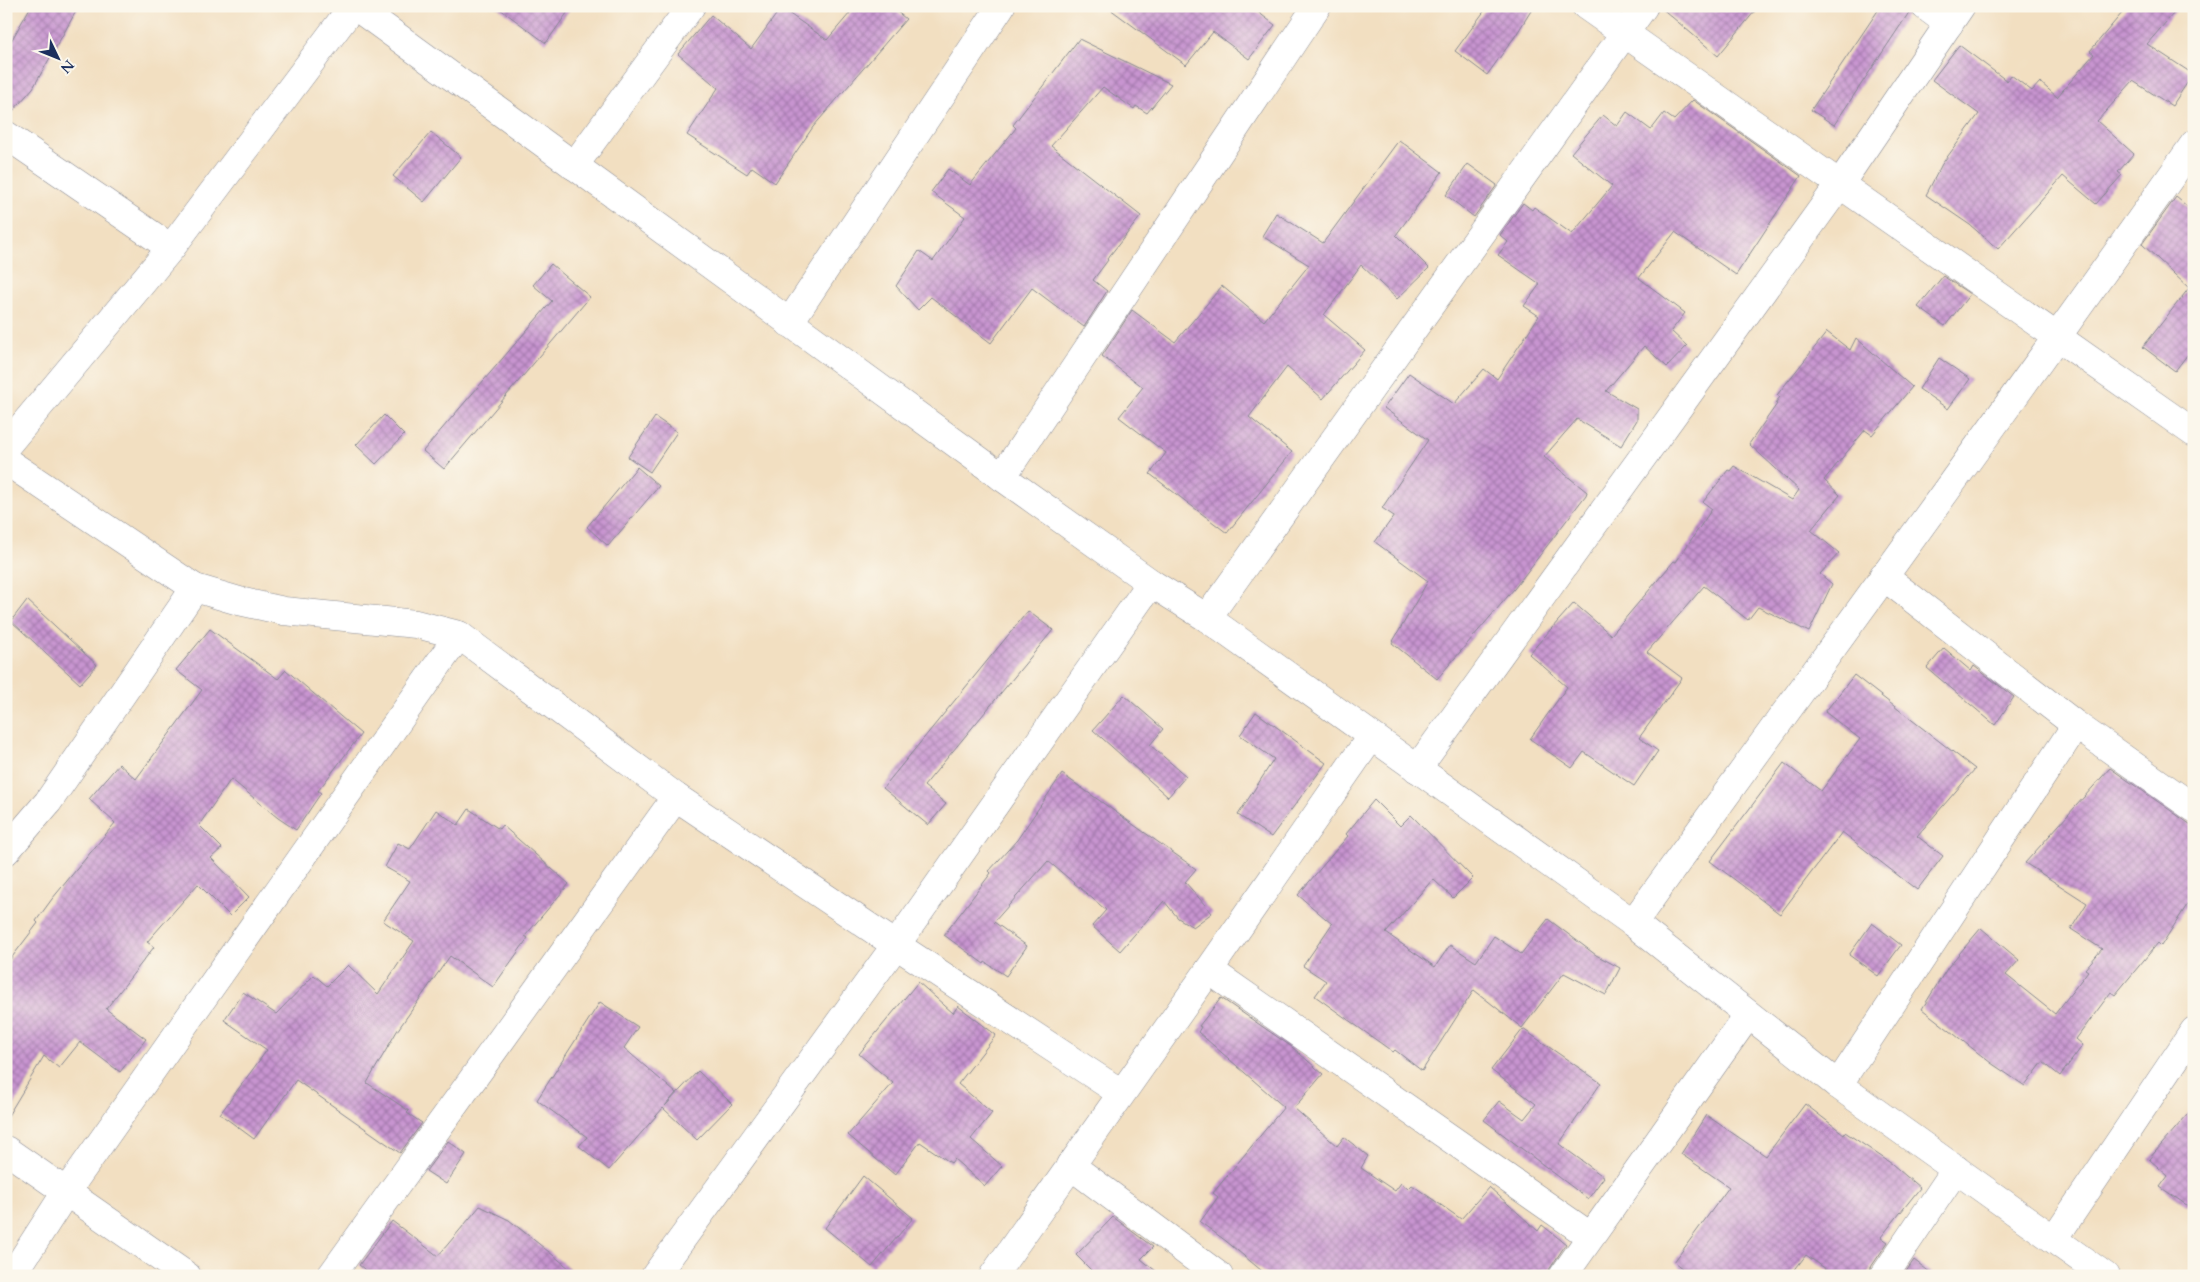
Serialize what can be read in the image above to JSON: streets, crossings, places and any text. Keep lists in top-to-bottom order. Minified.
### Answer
{"north":"bottom right"}
